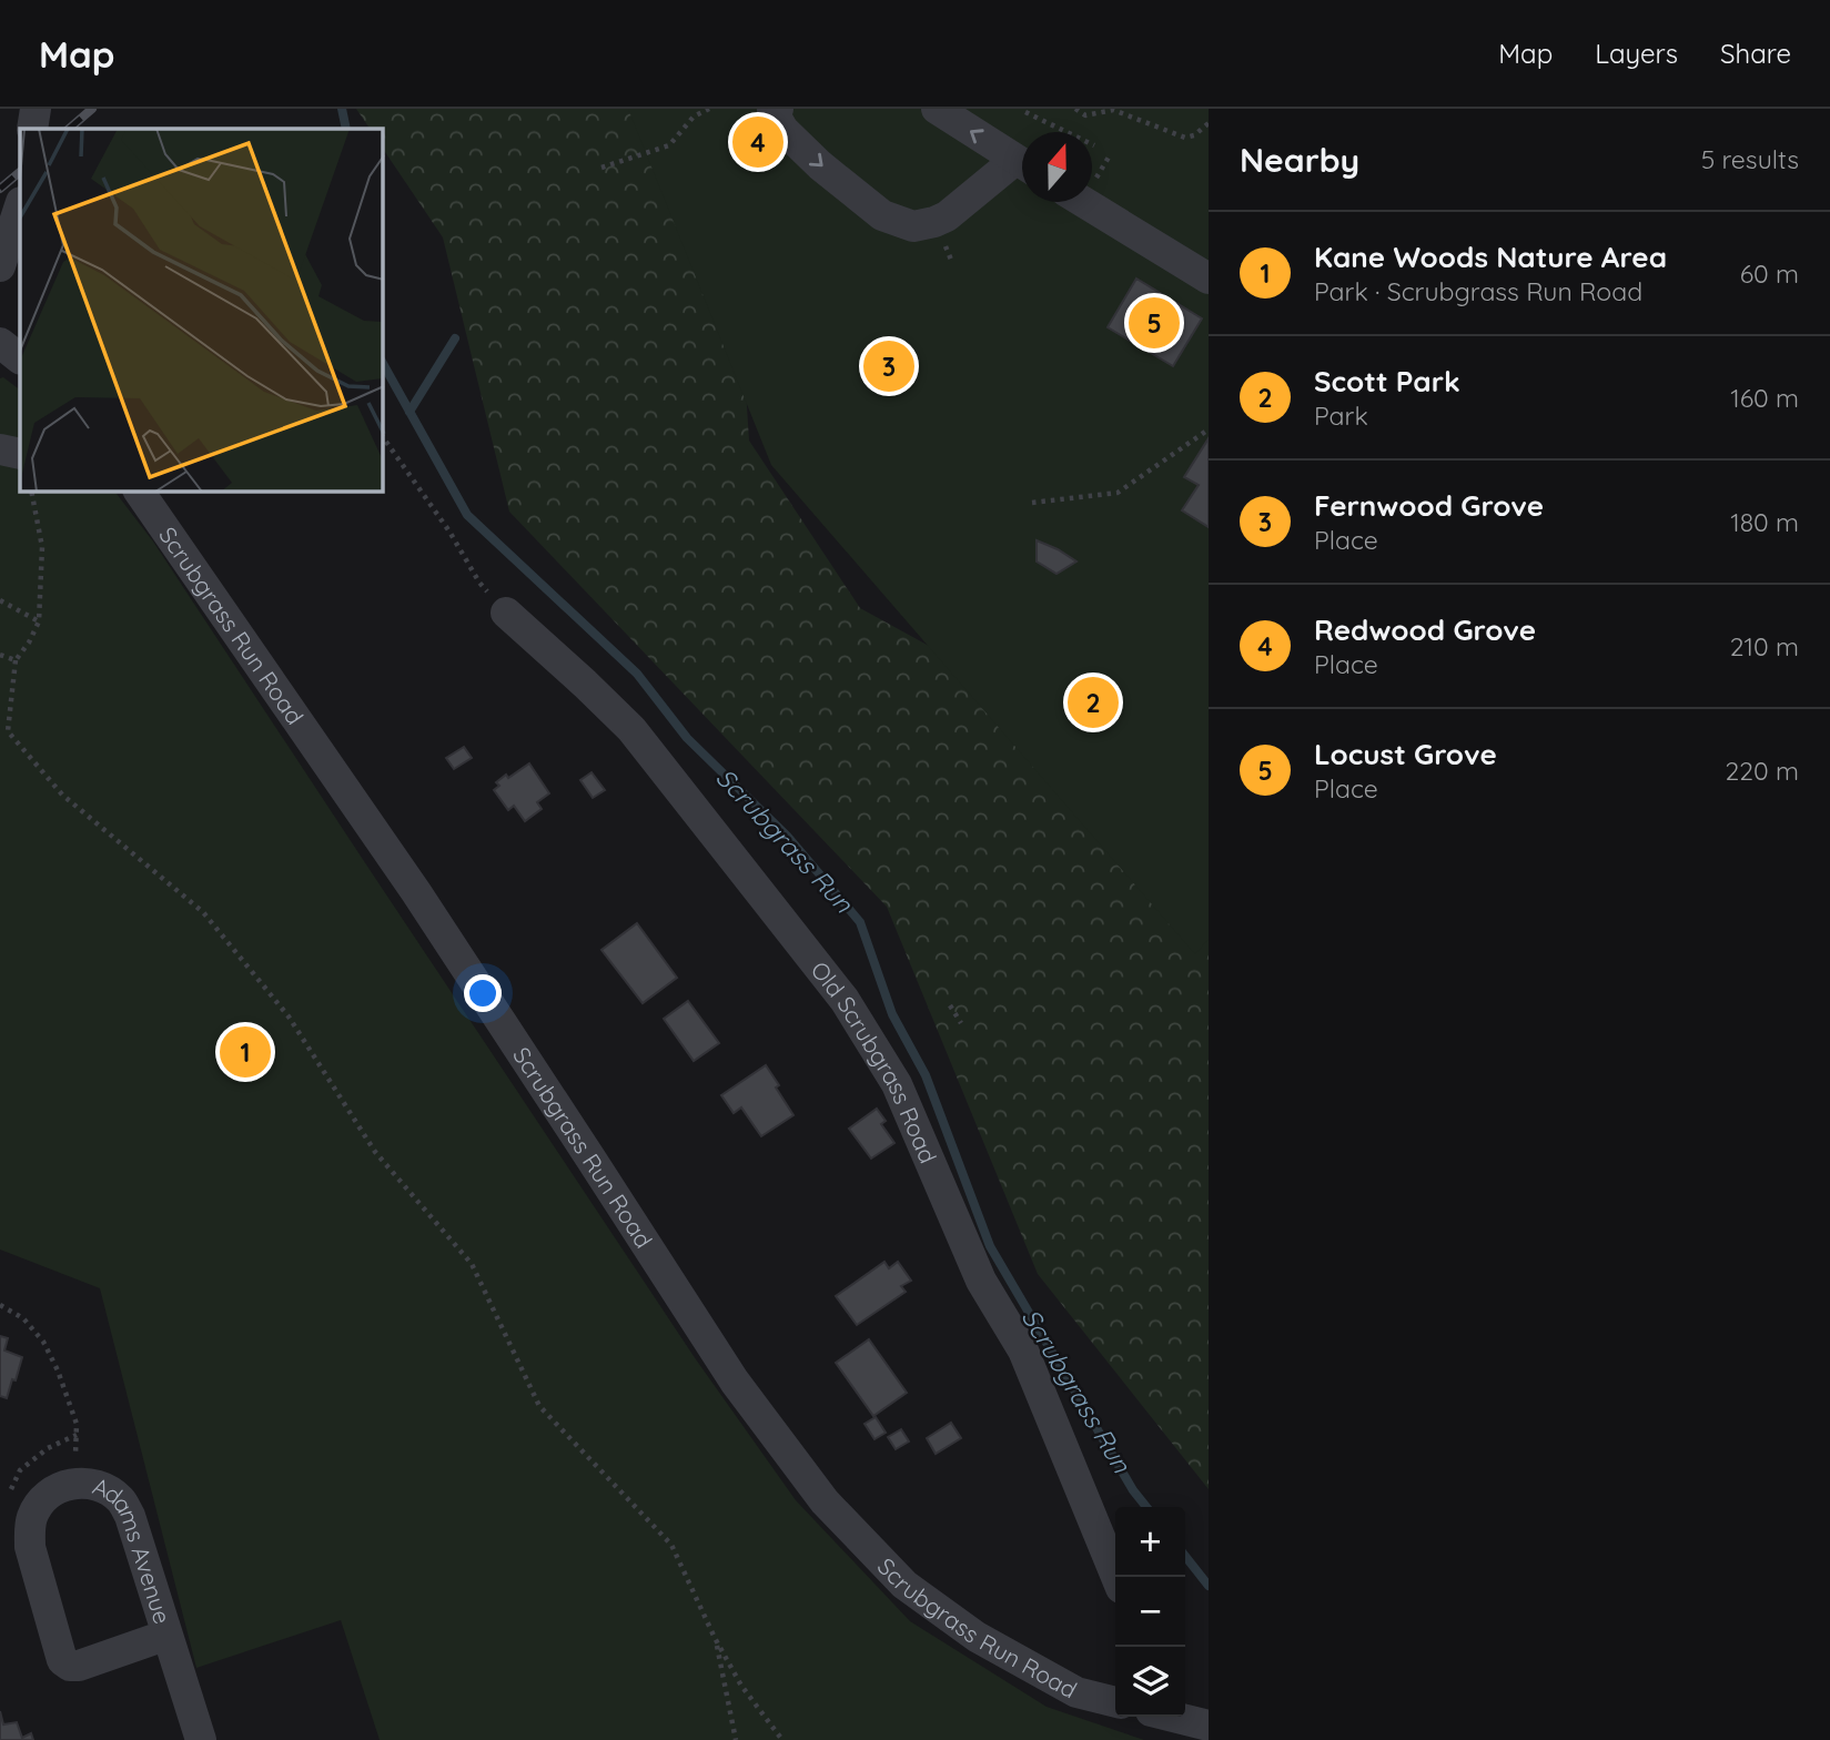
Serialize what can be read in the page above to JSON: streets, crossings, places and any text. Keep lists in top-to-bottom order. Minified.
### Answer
{"streets":{"street":["Scrubgrass Run Road","Old Scrubgrass Road","Adams Avenue"]},"water":["Scrubgrass Run"],"north":"top","page":{"header":"Map","nav":["Map","Layers","Share"],"heading":["Nearby","5 results"],"pins":["4","5","3","2","1"],"list":[{"mark":"1","name":"Kane Woods Nature Area","note":"Park · Scrubgrass Run Road","value":"60 m"},{"mark":"2","name":"Scott Park","note":"Park","value":"160 m"},{"mark":"3","name":"Fernwood Grove","note":"Place","value":"180 m"},{"mark":"4","name":"Redwood Grove","note":"Place","value":"210 m"},{"mark":"5","name":"Locust Grove","note":"Place","value":"220 m"}],"map_buttons":["+","−"]}}
